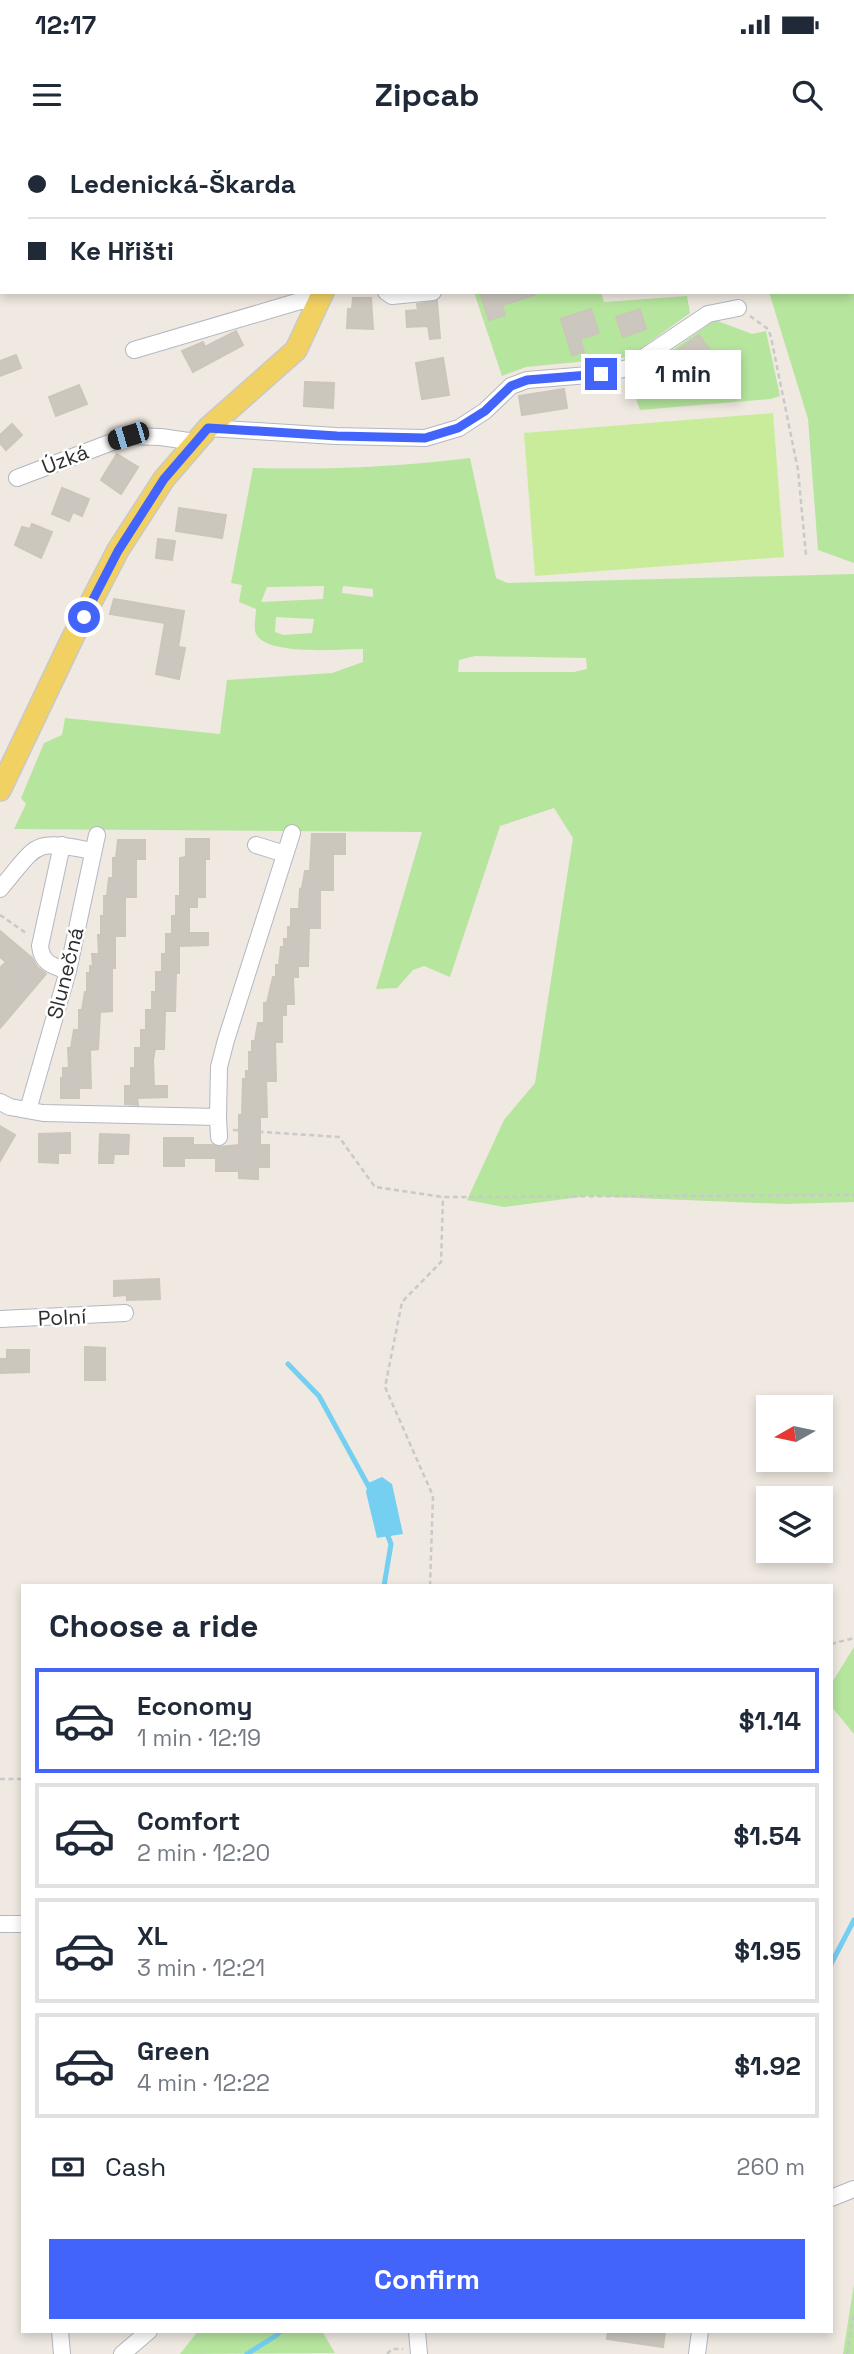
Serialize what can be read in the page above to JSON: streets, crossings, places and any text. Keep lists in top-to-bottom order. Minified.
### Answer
{"streets":{"street":["Úzká","Slunečná","Polní"]},"north":"left","page":{"status":"12:17","header":"Zipcab","banner":["Ledenická-Škarda","Ke Hřišti"],"bubble":"1 min","heading":"Choose a ride","list":[{"name":"Economy","note":"1 min · 12:19","value":"$1.14"},{"name":"Comfort","note":"2 min · 12:20","value":"$1.54"},{"name":"XL","note":"3 min · 12:21","value":"$1.95"},{"name":"Green","note":"4 min · 12:22","value":"$1.92"}],"pay":["Cash","260 m"],"buttons":"Confirm"}}
